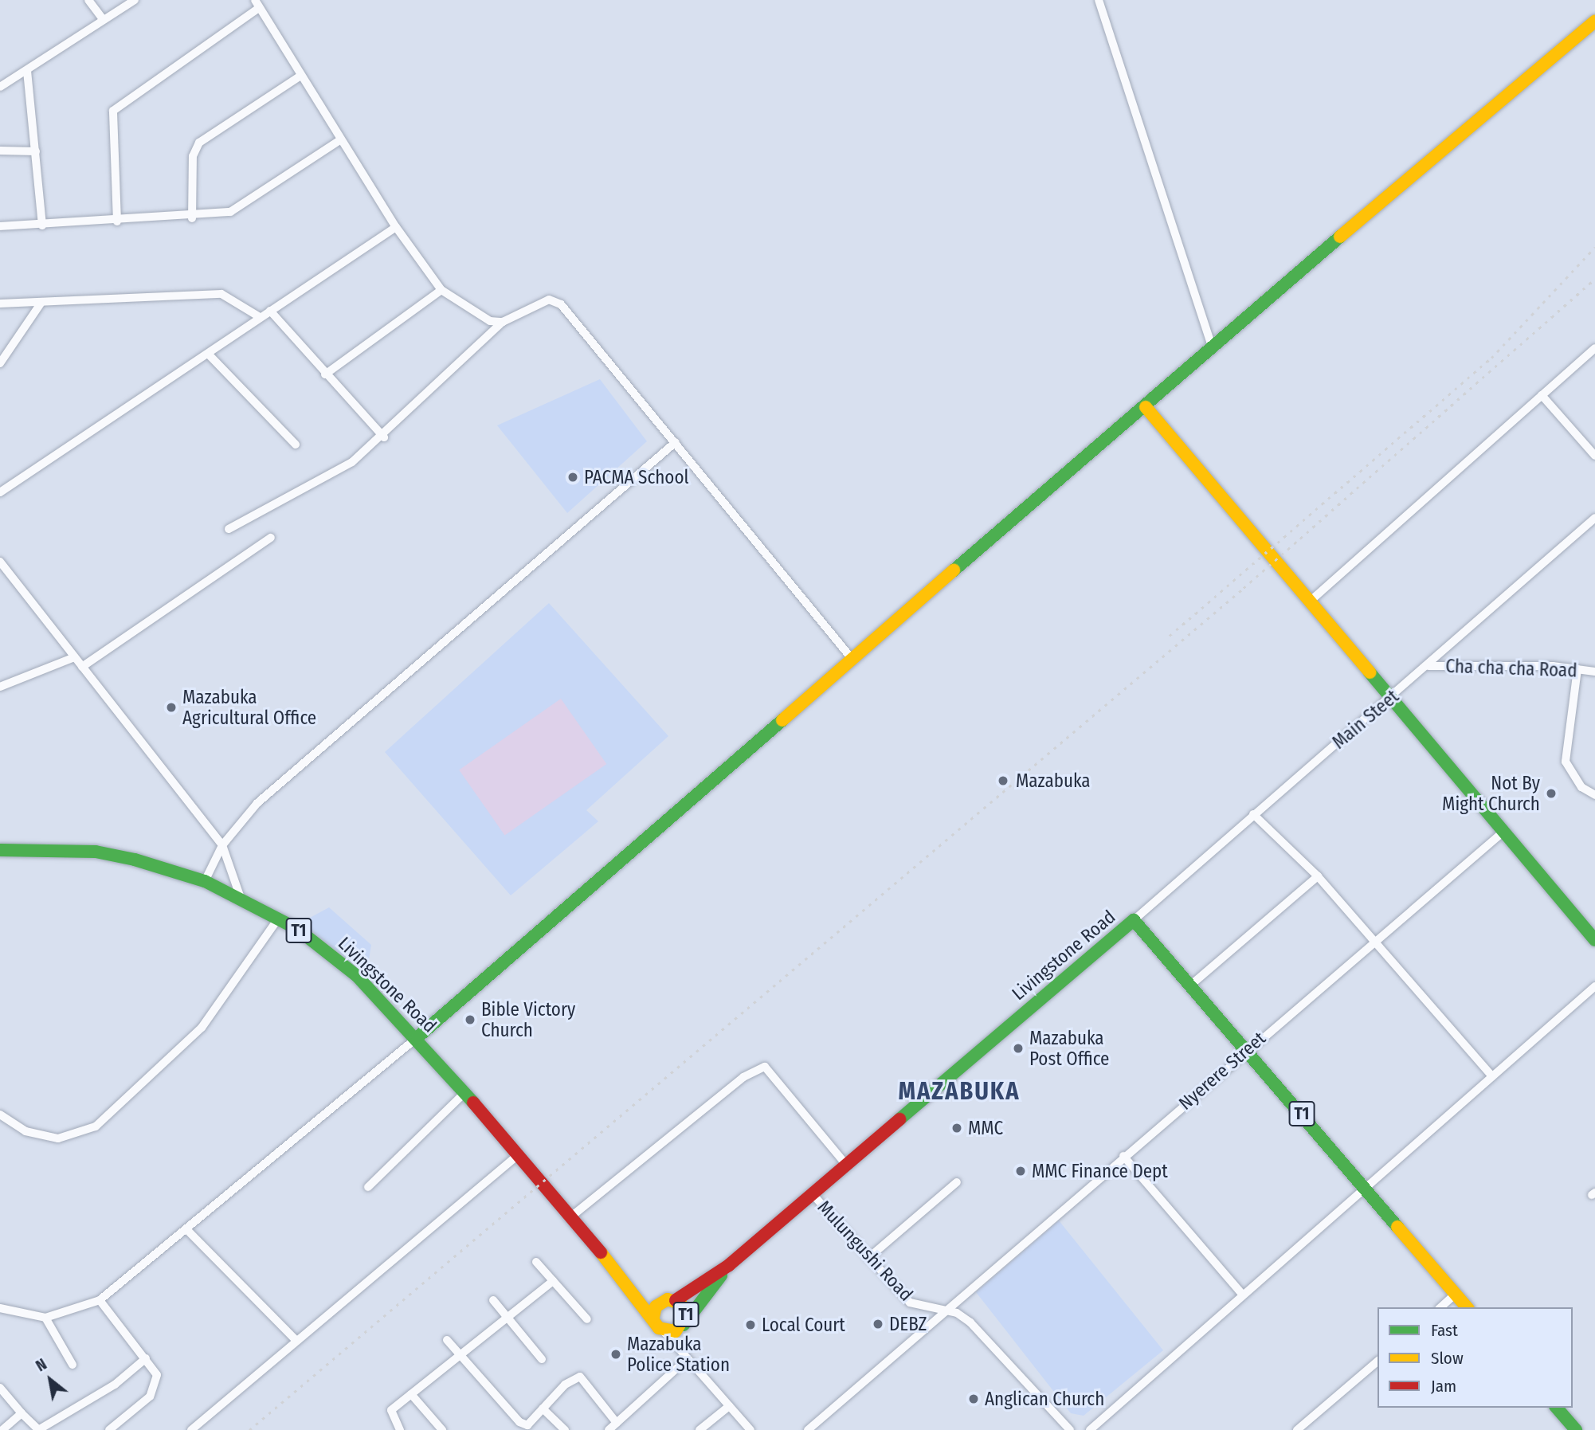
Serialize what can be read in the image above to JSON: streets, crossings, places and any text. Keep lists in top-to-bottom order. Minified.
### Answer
{"streets":{"main road":["T1","Livingstone Road"],"street":["Cha cha cha Road","Main Steet","Nyerere Street","Mulungushi Road"]},"crossings":[["Cha cha cha Road","Main Steet"],["Main Steet","Livingstone Road"],["T1","Livingstone Road"],["Livingstone Road","Nyerere Street"],["Livingstone Road","Mulungushi Road"],["Nyerere Street","Mulungushi Road"]],"districts":["MAZABUKA"],"places":["PACMA School","Mazabuka Agricultural Office","Mazabuka","Not By Might Church","Bible Victory Church","Mazabuka Post Office","MMC","MMC Finance Dept","DEBZ","Local Court","Mazabuka Police Station","Anglican Church"],"legend":["Fast","Slow","Jam"],"north":"top left"}
